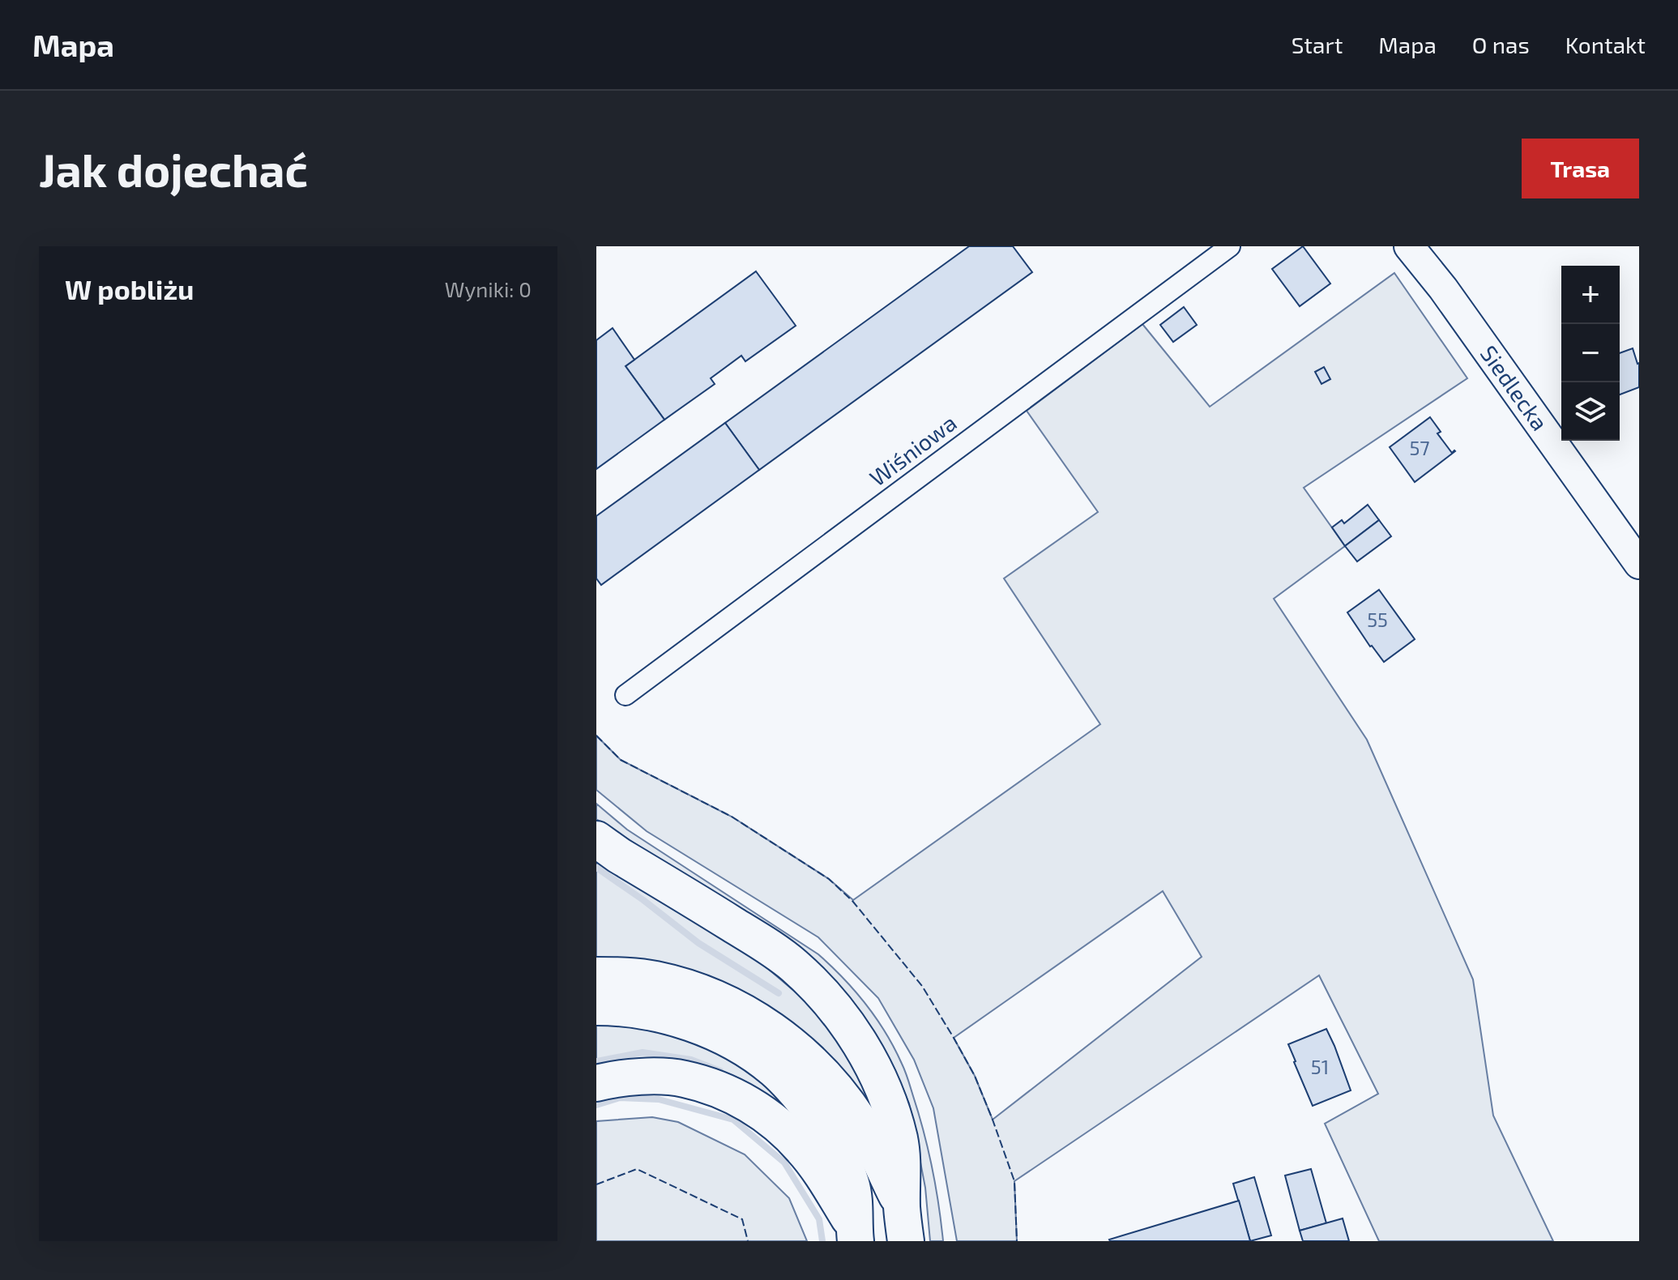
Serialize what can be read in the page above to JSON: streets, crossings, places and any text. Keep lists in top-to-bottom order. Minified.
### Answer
{"streets":{"main road":["Siedlecka"],"street":["Wiśniowa"]},"house_numbers":["57","55","51"],"page":{"header":"Mapa","nav":["Start","Mapa","O nas","Kontakt"],"buttons":"Trasa","title":"Jak dojechać","heading":["W pobliżu","Wyniki: 0"],"map_buttons":["+","−"]}}
